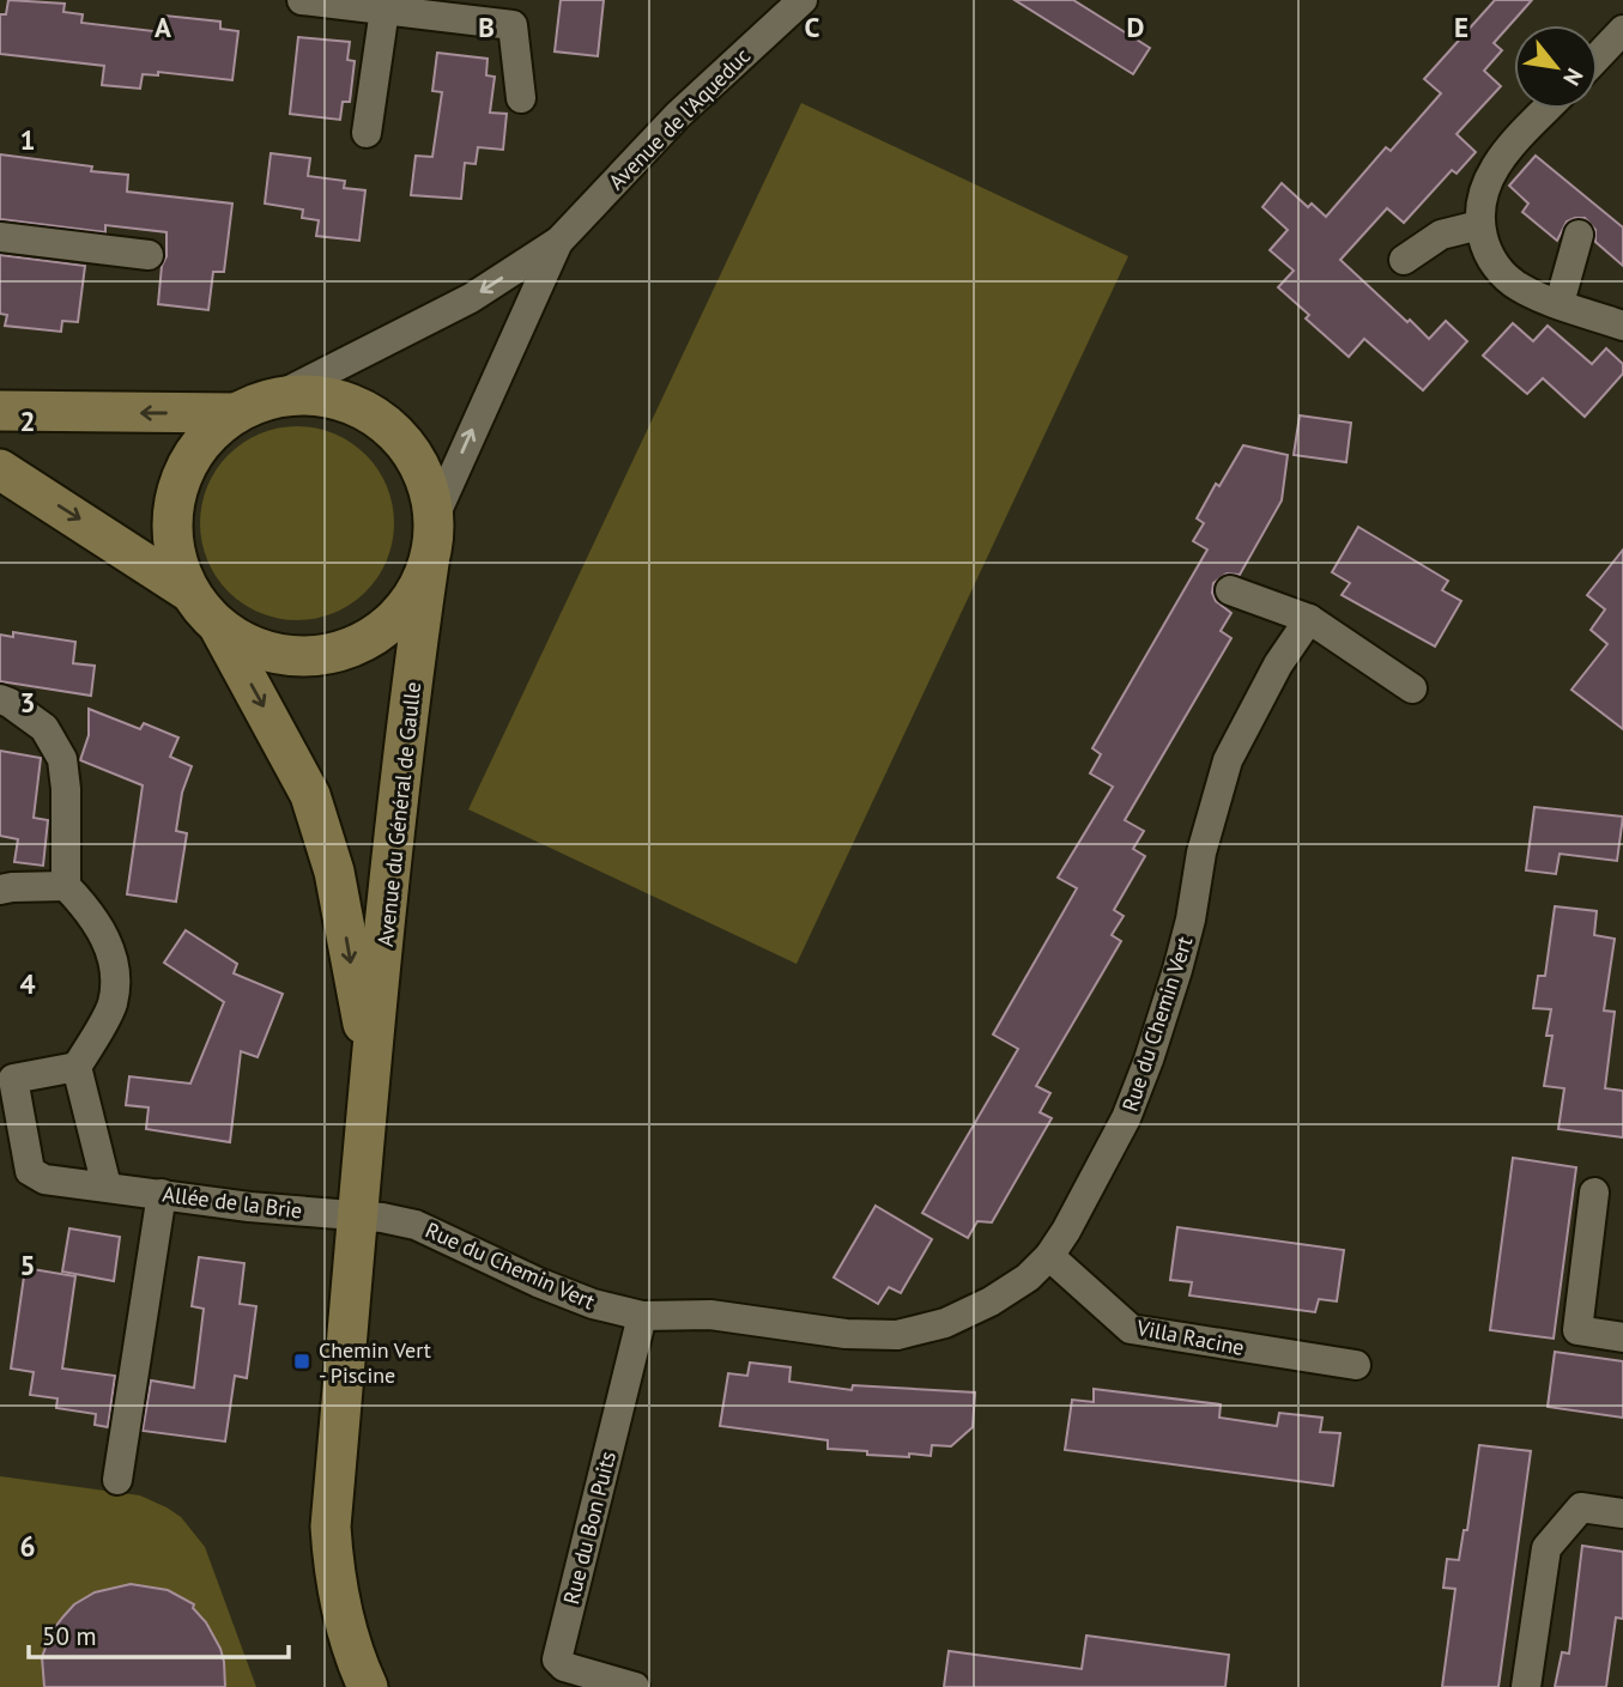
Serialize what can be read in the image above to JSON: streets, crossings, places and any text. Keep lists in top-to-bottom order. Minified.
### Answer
{"streets":{"street":["Avenue de l'Aqueduc","Avenue du Général de Gaulle","Rue du Chemin Vert","Allée de la Brie","Villa Racine","Rue du Bon Puits"]},"crossings":[["Avenue de l'Aqueduc","Avenue du Général de Gaulle"],["Avenue du Général de Gaulle","Rue du Chemin Vert"],["Avenue du Général de Gaulle","Allée de la Brie"],["Rue du Chemin Vert","Allée de la Brie"],["Rue du Chemin Vert","Villa Racine"],["Rue du Chemin Vert","Rue du Bon Puits"]],"places":{"transit":["Chemin Vert - Piscine"]},"scale_bar":"50 m","north":"bottom right","grid":{"columns":["A","B","C","D","E"],"rows":["1","2","3","4","5","6"]}}
